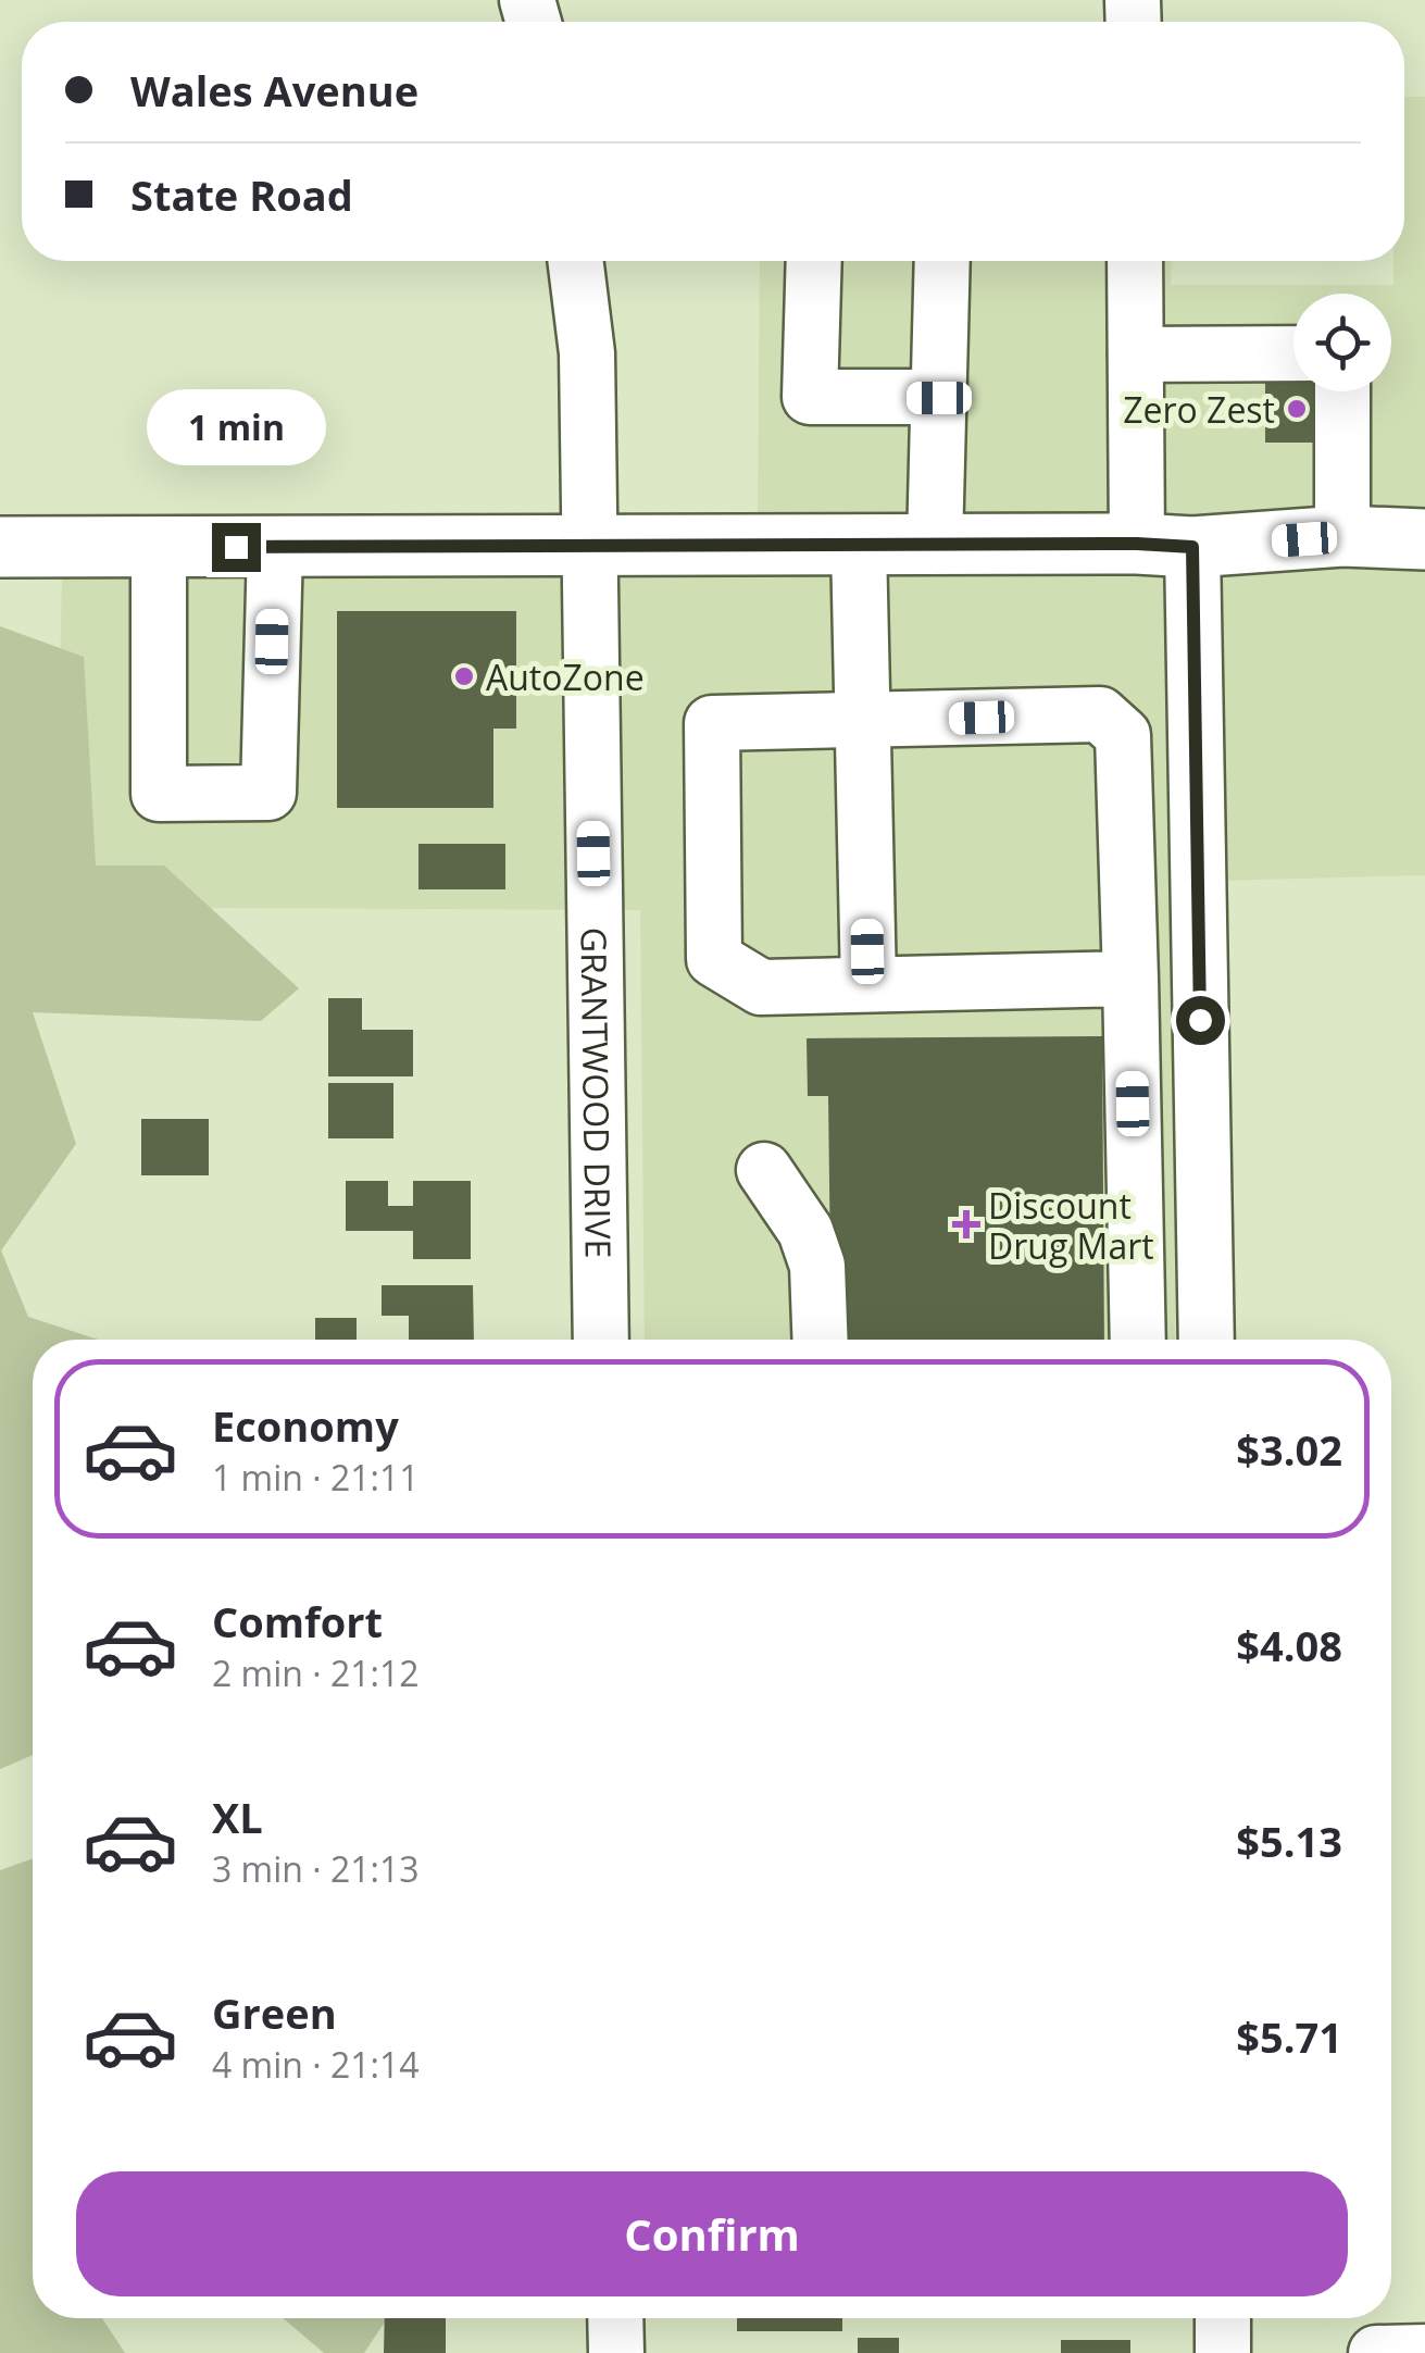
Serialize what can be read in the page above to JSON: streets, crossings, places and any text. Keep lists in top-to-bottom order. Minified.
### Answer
{"streets":{"street":["GRANTWOOD DRIVE"]},"places":{"other":["Zero Zest","AutoZone"],"health":["Discount Drug Mart"]},"page":{"banner":["Wales Avenue","State Road"],"bubble":"1 min","list":[{"name":"Economy","note":"1 min · 21:11","value":"$3.02"},{"name":"Comfort","note":"2 min · 21:12","value":"$4.08"},{"name":"XL","note":"3 min · 21:13","value":"$5.13"},{"name":"Green","note":"4 min · 21:14","value":"$5.71"}],"buttons":"Confirm"}}
